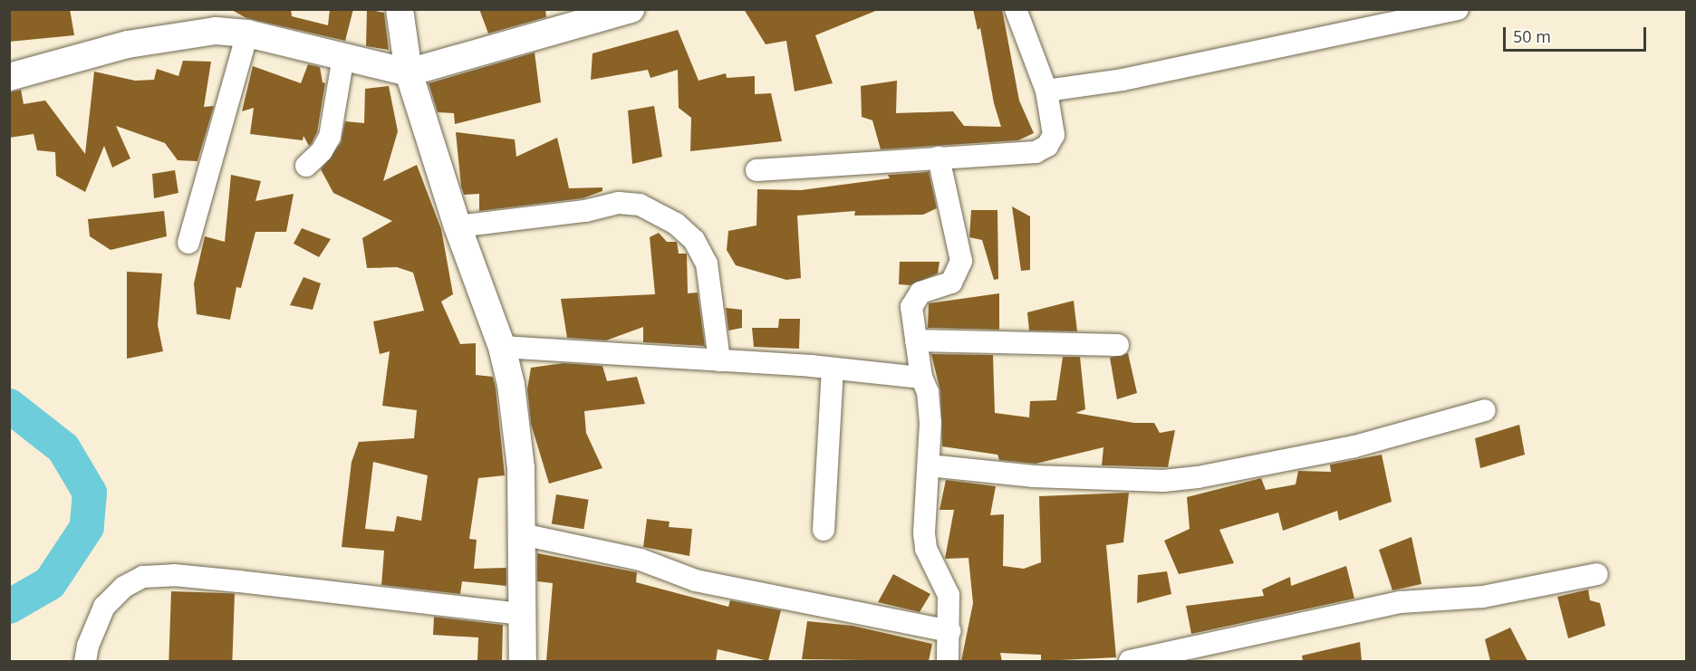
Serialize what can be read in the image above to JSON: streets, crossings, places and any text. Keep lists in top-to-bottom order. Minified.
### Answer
{"scale_bar":"50 m"}
